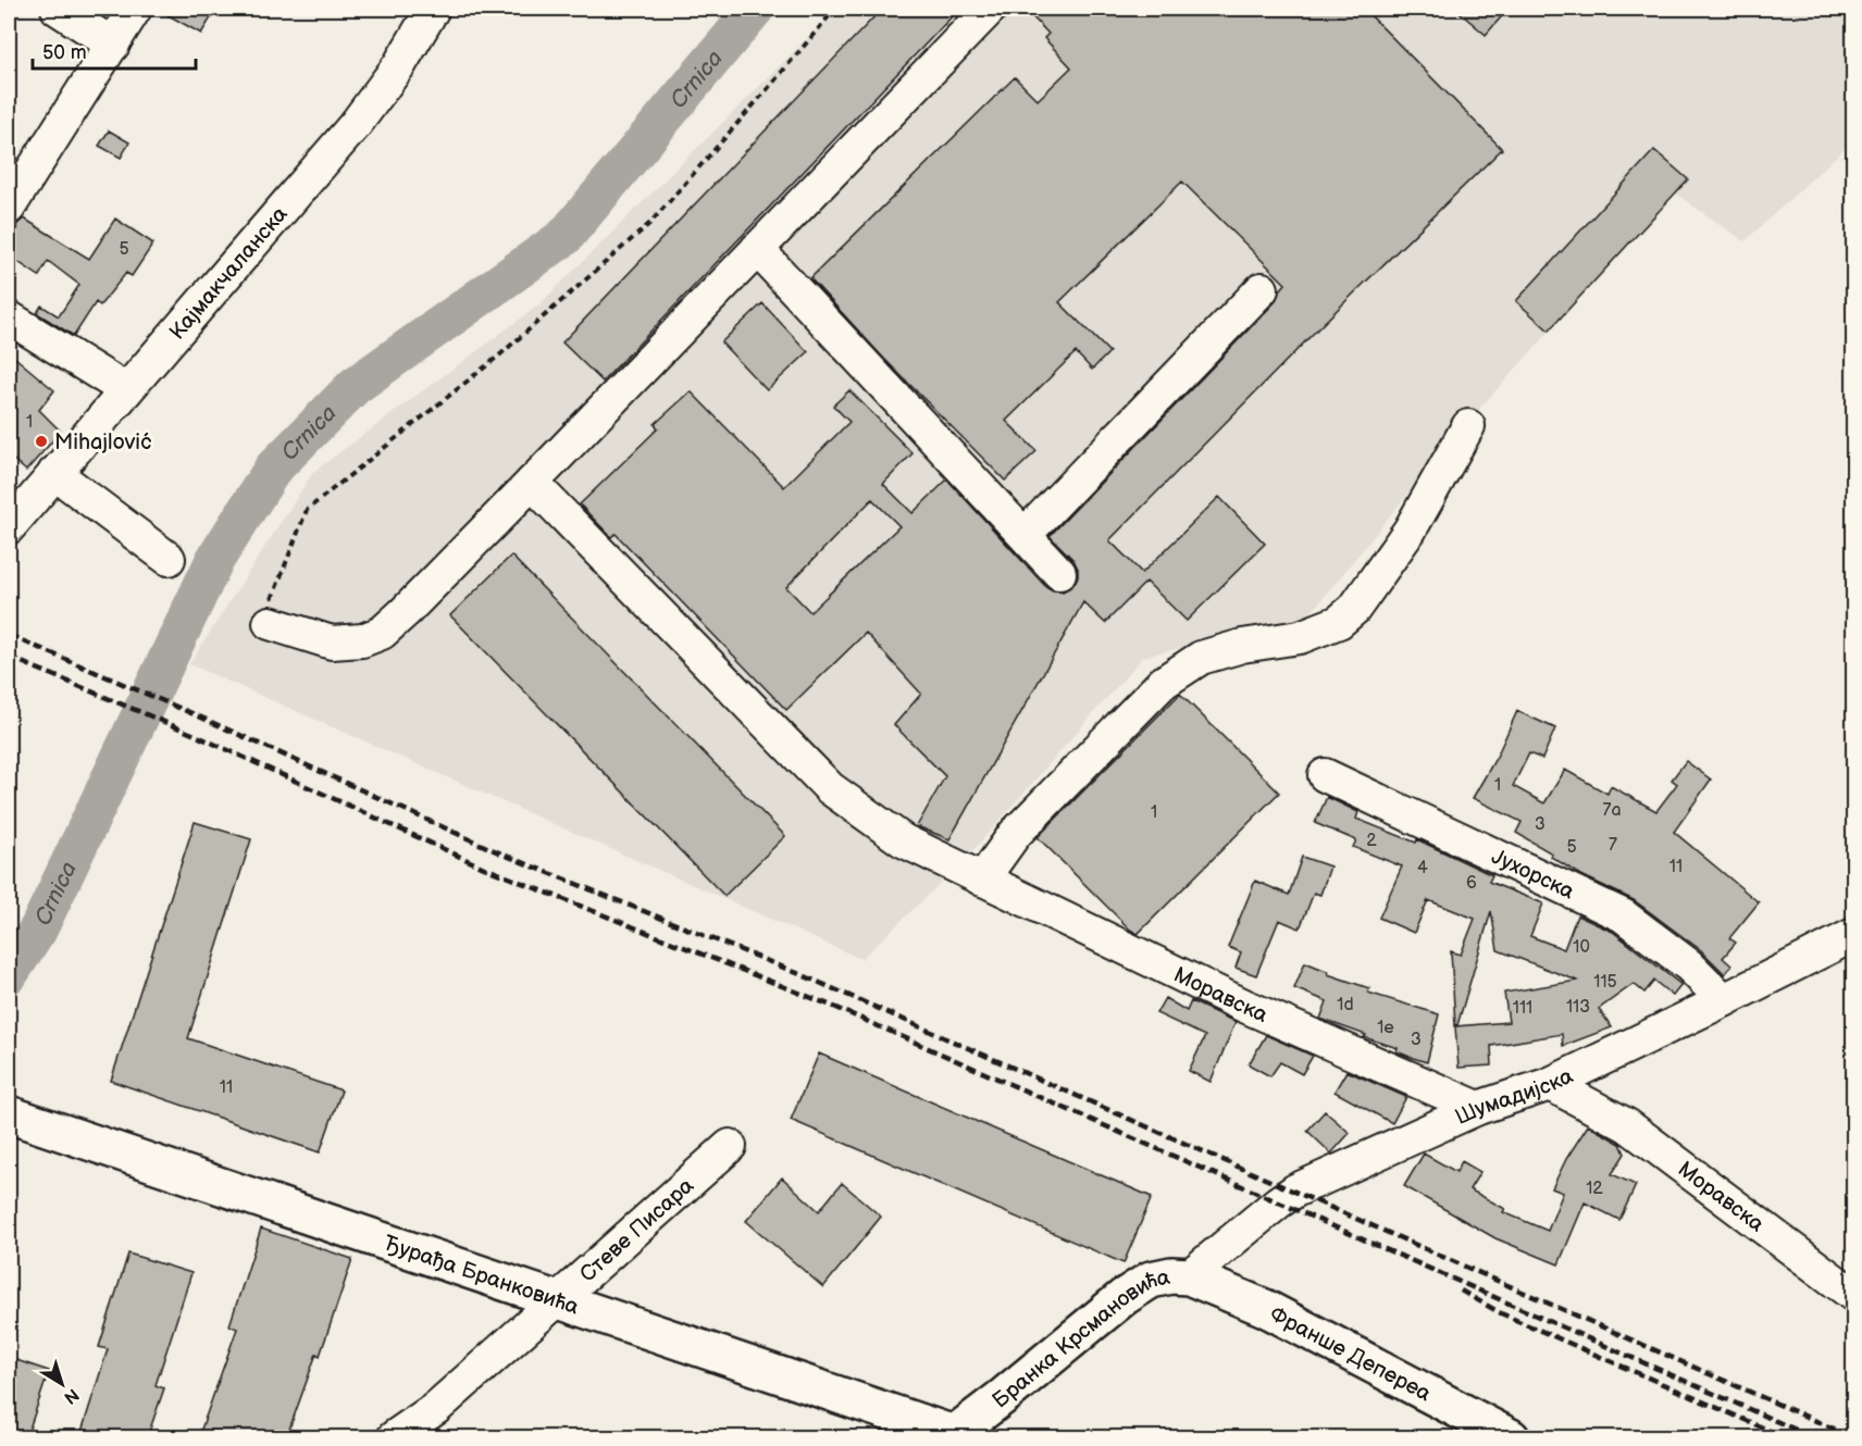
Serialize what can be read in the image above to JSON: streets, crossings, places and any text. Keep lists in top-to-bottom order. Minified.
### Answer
{"streets":{"main road":["Ђурађа Бранковића","Бранка Крсмановића","Франше Депереа"],"street":["Кајмакчаланска","Јухорска","Моравска","Шумадијска","Стеве Писара"]},"crossings":[["Јухорска","Шумадијска"],["Моравска","Шумадијска"],["Шумадијска","Бранка Крсмановића"],["Шумадијска","Франше Депереа"],["Стеве Писара","Ђурађа Бранковића"],["Ђурађа Бранковића","Бранка Крсмановића"],["Бранка Крсмановића","Франше Депереа"]],"water":["Crnica"],"places":["Mihajlović"],"house_numbers":["5","1","1","7a","1","3","2","7","5","11","4","6","10","115","1d","113","111","1e","3","11","12"],"scale_bar":"50 m","north":"bottom right"}
